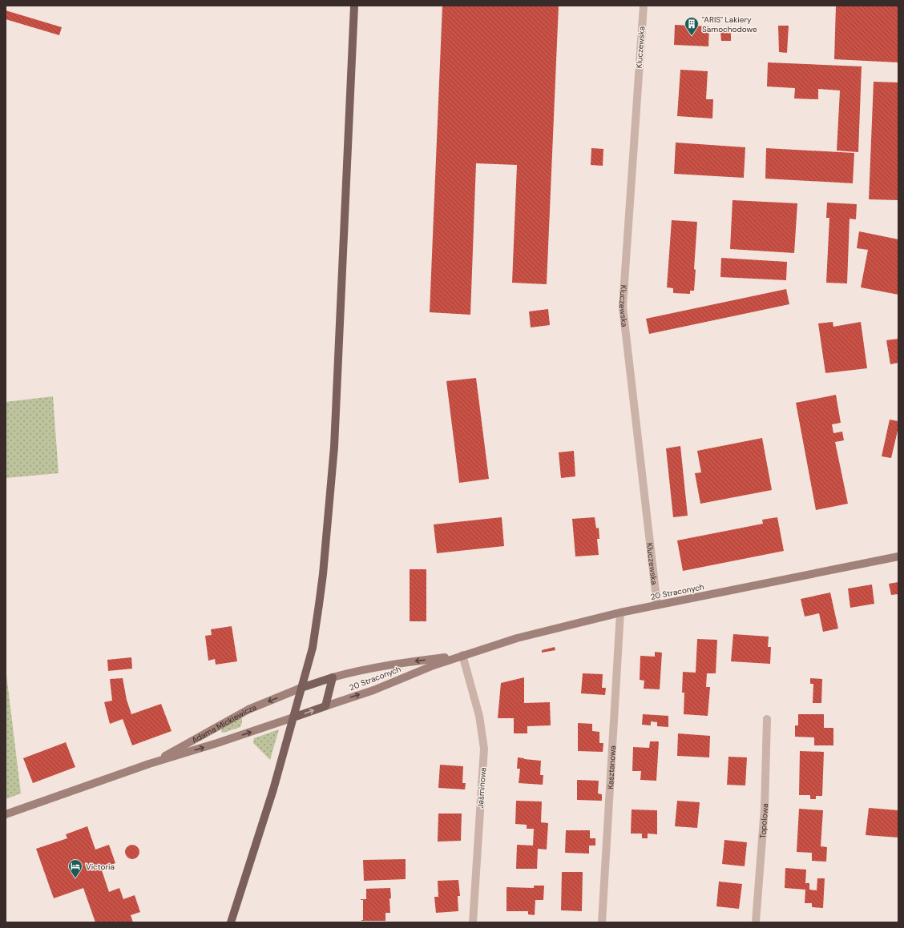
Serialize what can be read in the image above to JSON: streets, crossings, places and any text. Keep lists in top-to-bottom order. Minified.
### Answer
{"streets":{"main road":["20 Straconych","Adama Mickiewicza"],"street":["Kluczewska","Kasztanowa","Jaśminowa","Topolowa"]},"crossings":[["Kluczewska","20 Straconych"],["20 Straconych","Adama Mickiewicza"],["20 Straconych","Kasztanowa"],["20 Straconych","Jaśminowa"]],"places":{"building":["\"ARIS\" Lakiery Samochodowe"],"hotel":["Victoria"]}}
